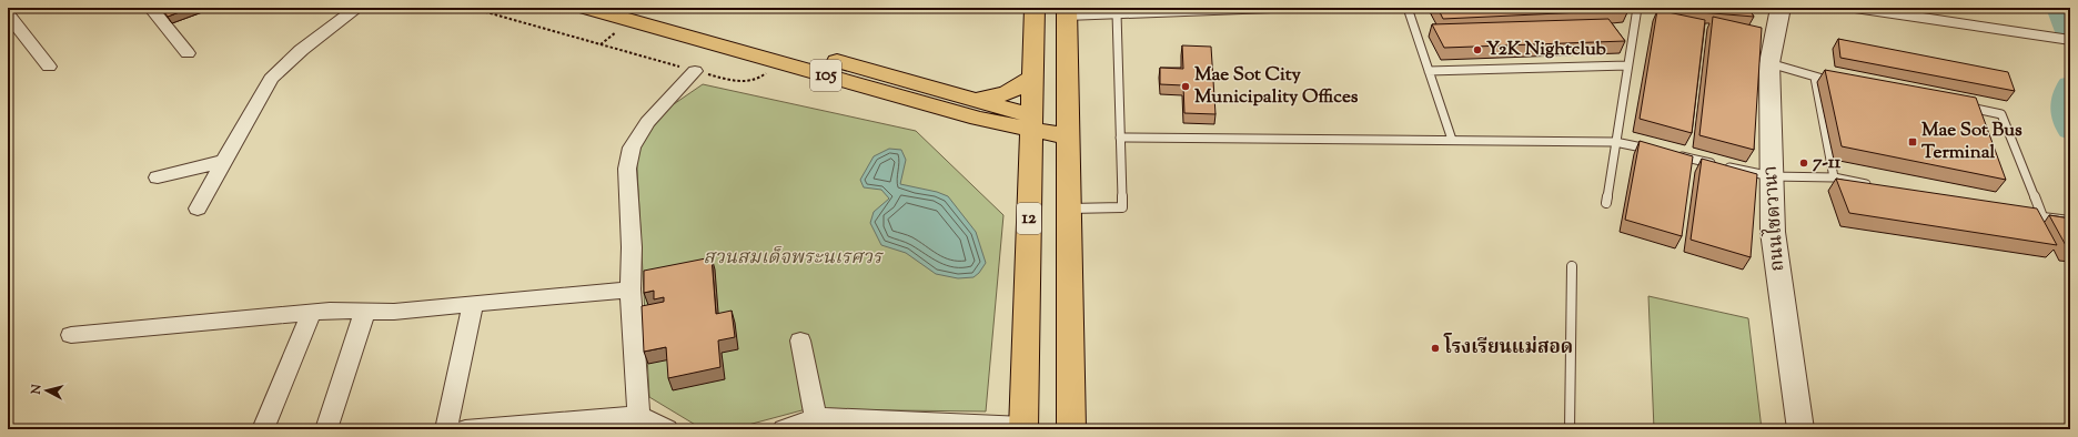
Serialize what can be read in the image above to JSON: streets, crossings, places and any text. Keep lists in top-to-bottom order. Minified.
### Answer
{"streets":{"main road":["105","12"],"street":["ถนนไชดวานา"]},"crossings":[["105","12"]],"parks":["สวนสมเด็จพระนเรศวร"],"places":{"other":["Y2K Nightclub","Mae Sot City Municipality Offices","7-11","โรงเรียนแม่สอด"],"transit":["Mae Sot Bus Terminal"]},"north":"left"}
